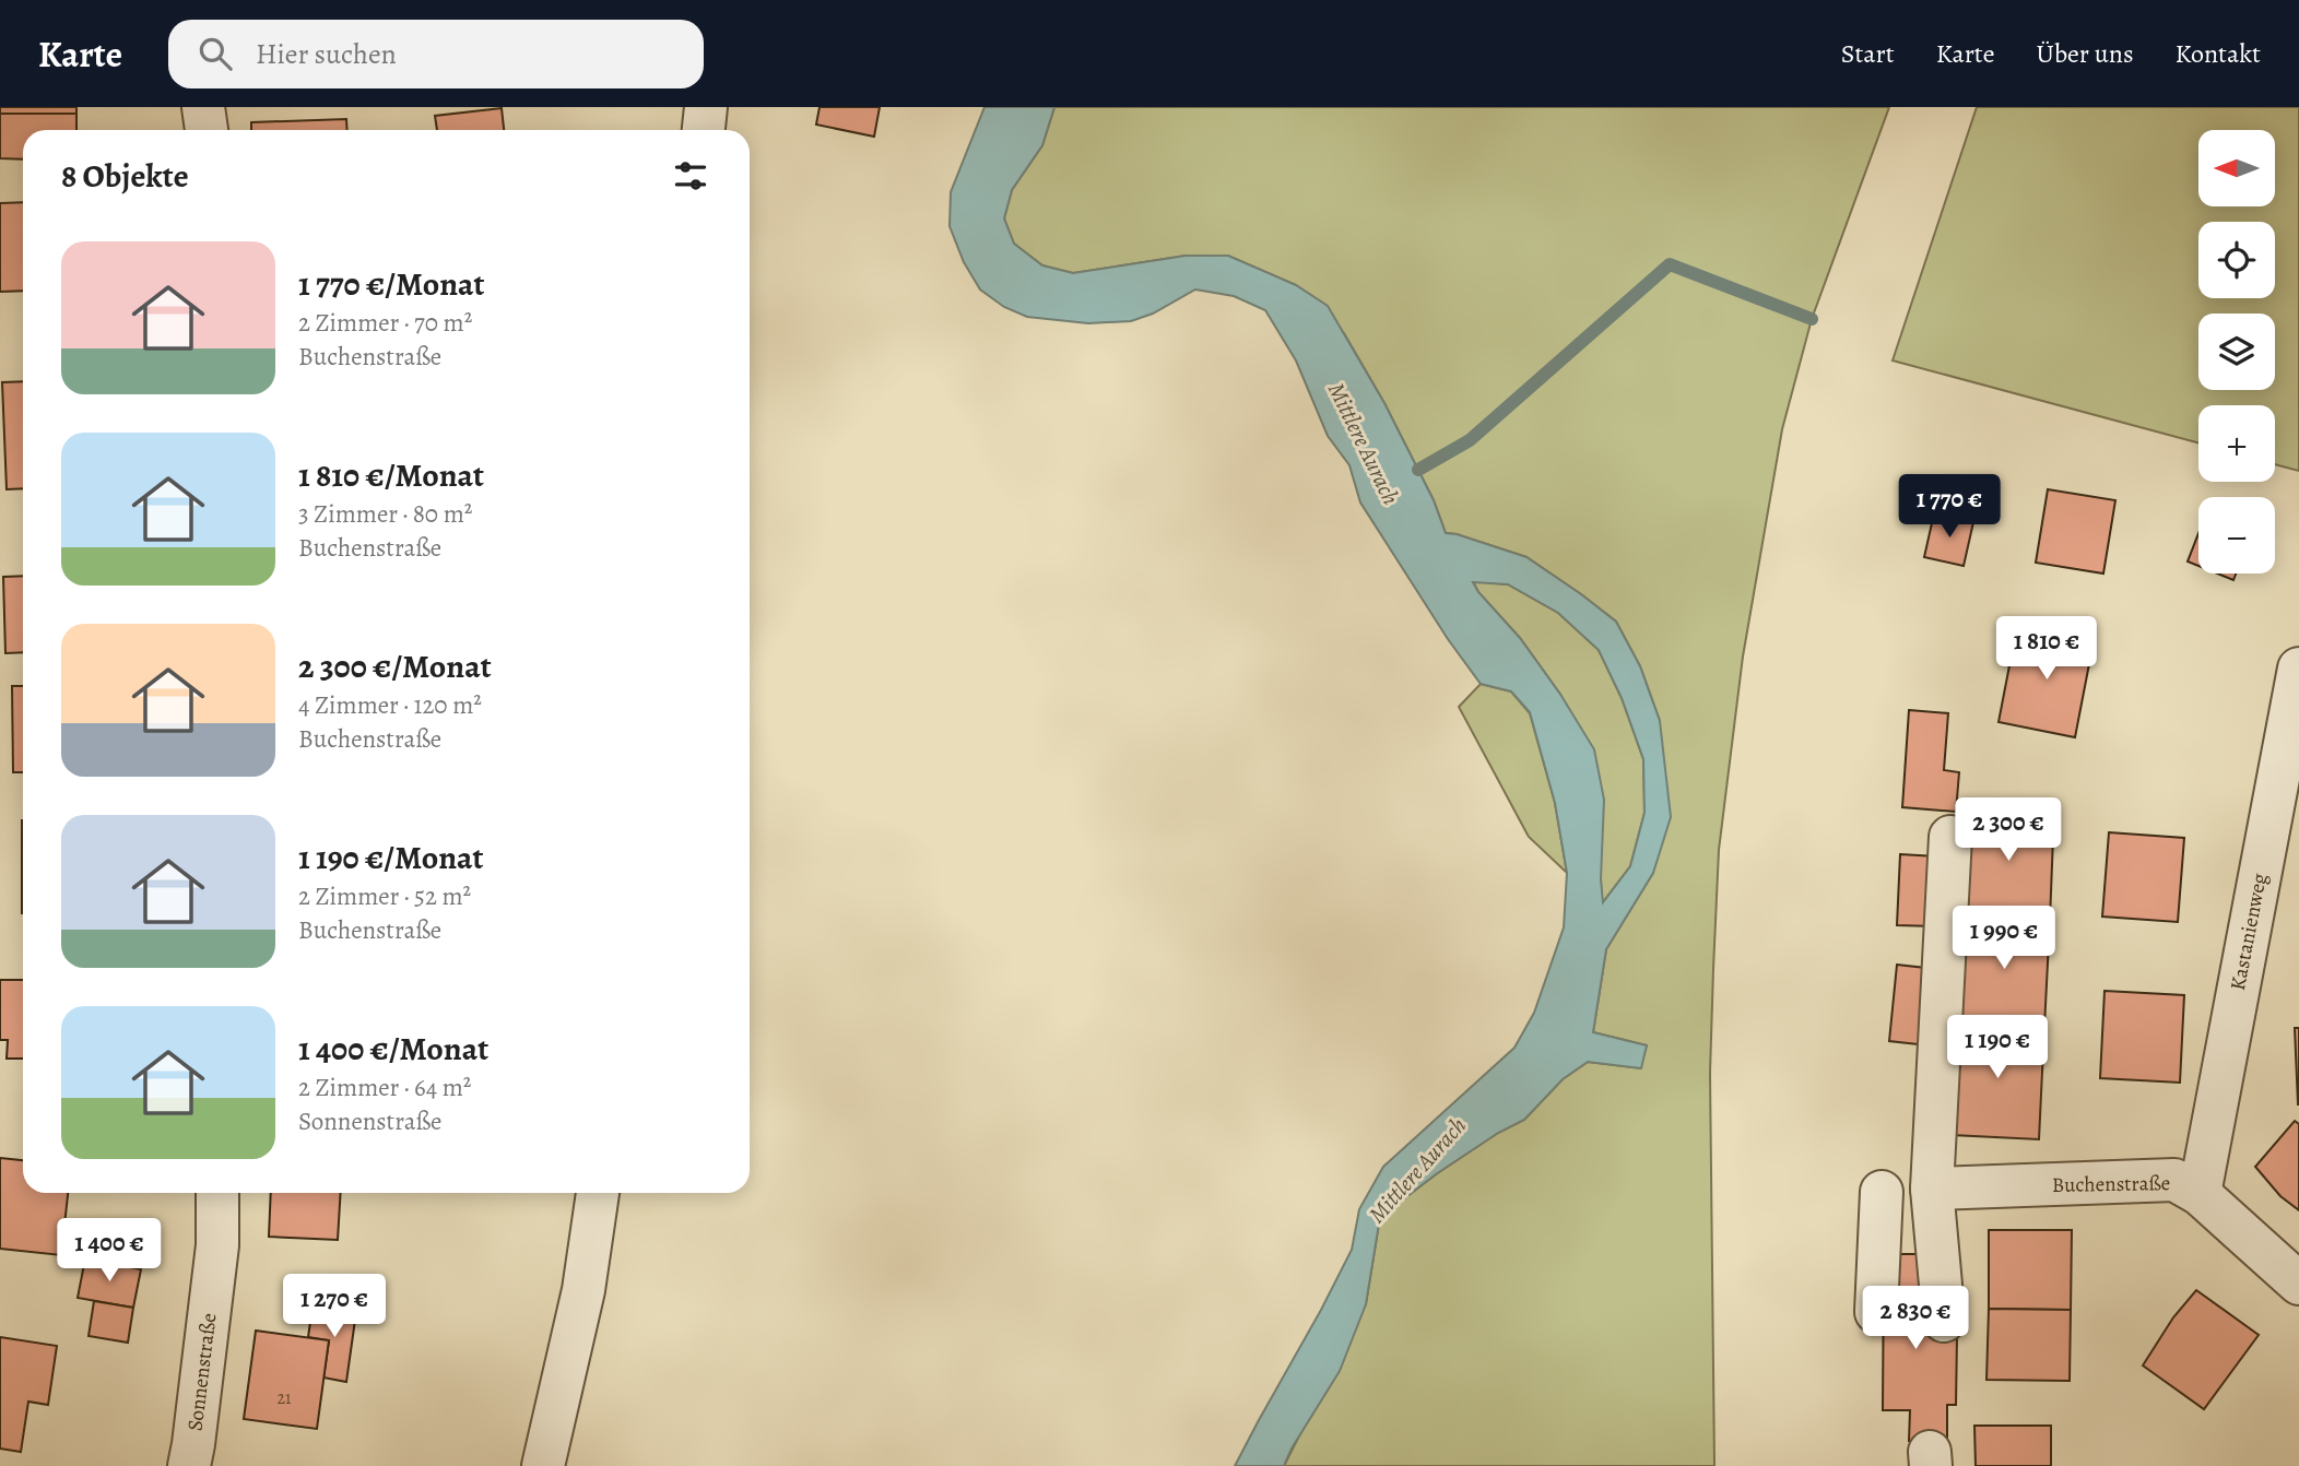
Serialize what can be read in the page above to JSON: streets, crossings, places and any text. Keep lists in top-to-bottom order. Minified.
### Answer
{"streets":{"street":["Kastanienweg","Buchenstraße","Sonnenstraße"]},"crossings":[["Kastanienweg","Buchenstraße"]],"water":["Mittlere Aurach"],"house_numbers":["21"],"north":"left","page":{"header":"Karte","search":"Hier suchen","nav":["Start","Karte","Über uns","Kontakt"],"map_buttons":["+","−"],"heading":"8 Objekte","list":[{"name":"1 770 €/Monat","note":"2 Zimmer · 70 m² · Buchenstraße"},{"name":"1 810 €/Monat","note":"3 Zimmer · 80 m² · Buchenstraße"},{"name":"2 300 €/Monat","note":"4 Zimmer · 120 m² · Buchenstraße"},{"name":"1 190 €/Monat","note":"2 Zimmer · 52 m² · Buchenstraße"},{"name":"1 400 €/Monat","note":"2 Zimmer · 64 m² · Sonnenstraße"}],"price":["1 770 €","1 810 €","2 300 €","1 990 €","1 190 €","1 400 €","1 270 €","2 830 €"]}}
